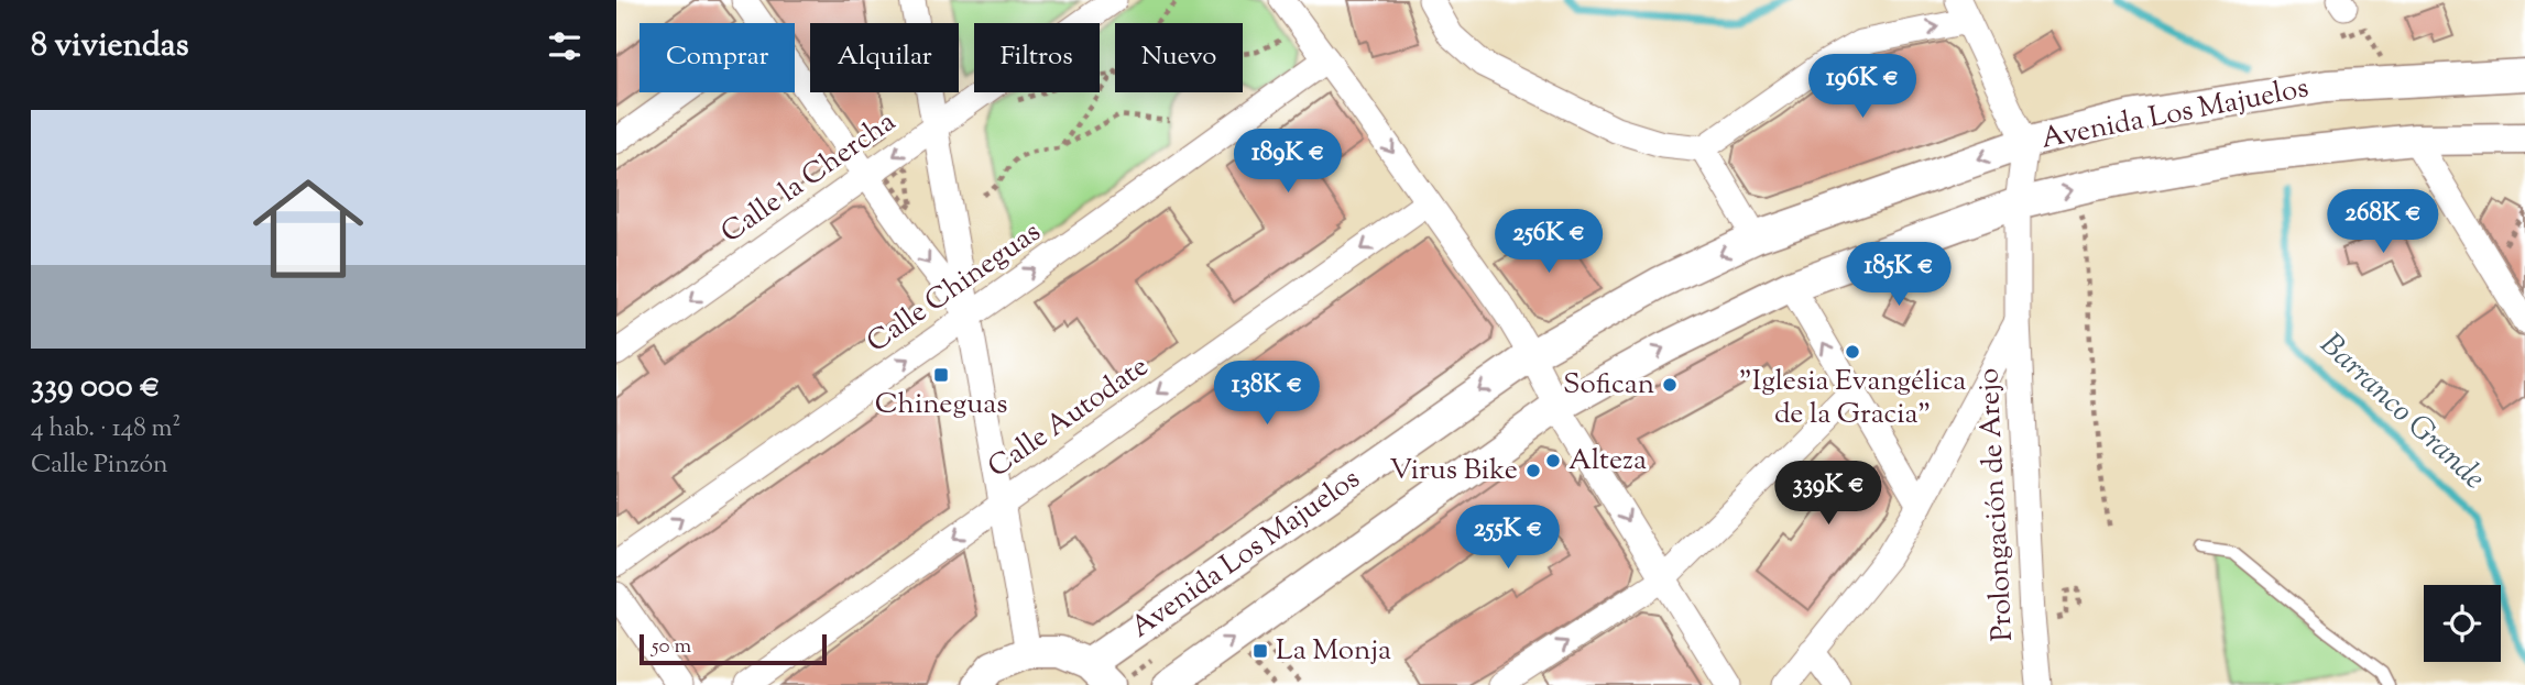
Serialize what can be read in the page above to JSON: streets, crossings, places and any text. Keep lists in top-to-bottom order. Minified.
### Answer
{"streets":{"street":["Avenida Los Majuelos","Calle la Chercha","Calle Chineguas","Calle Autodate","Prolongación de Arejo"]},"crossings":[["Avenida Los Majuelos","Prolongación de Arejo"]],"one_way":["Calle la Chercha","Calle Chineguas","Calle Autodate"],"water":["Barranco Grande"],"places":{"other":["\"Iglesia Evangélica de la Gracia\"","Sofican","Alteza","Virus Bike"],"transit":["Chineguas","La Monja"]},"scale_bar":"50 m","page":{"heading":"8 viviendas","chip":["Comprar","Alquilar","Filtros","Nuevo"],"price":["196K €","189K €","268K €","256K €","185K €","138K €","339K €","255K €"],"list":[{"name":"339 000 €","note":"4 hab. · 148 m² · Calle Pinzón"}],"scale":"50 m"}}
